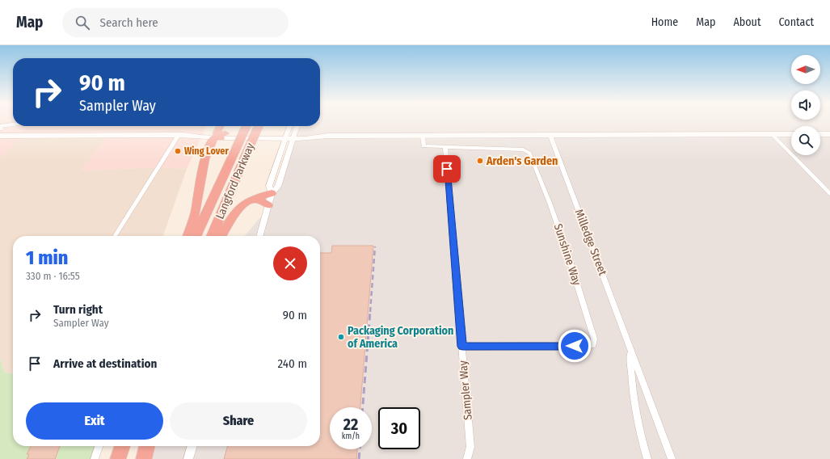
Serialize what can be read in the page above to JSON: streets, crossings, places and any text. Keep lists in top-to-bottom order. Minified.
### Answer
{"streets":{"highway":["Langford Parkway"],"street":["Milledge Street","Sunshine Way","Sampler Way"]},"crossings":[["Sunshine Way","Sampler Way"]],"places":["Wing Lover","Arden's Garden","Packaging Corporation of America"],"north":"left","page":{"header":"Map","search":"Search here","nav":["Home","Map","About","Contact"],"turn":["90 m","Sampler Way"],"heading":["1 min","330 m · 16:55"],"list":[{"name":"Turn right","note":"Sampler Way","value":"90 m"},{"name":"Arrive at destination","value":"240 m"}],"buttons":["Exit","Share"],"speed":"22 km/h","limit":"30"}}
